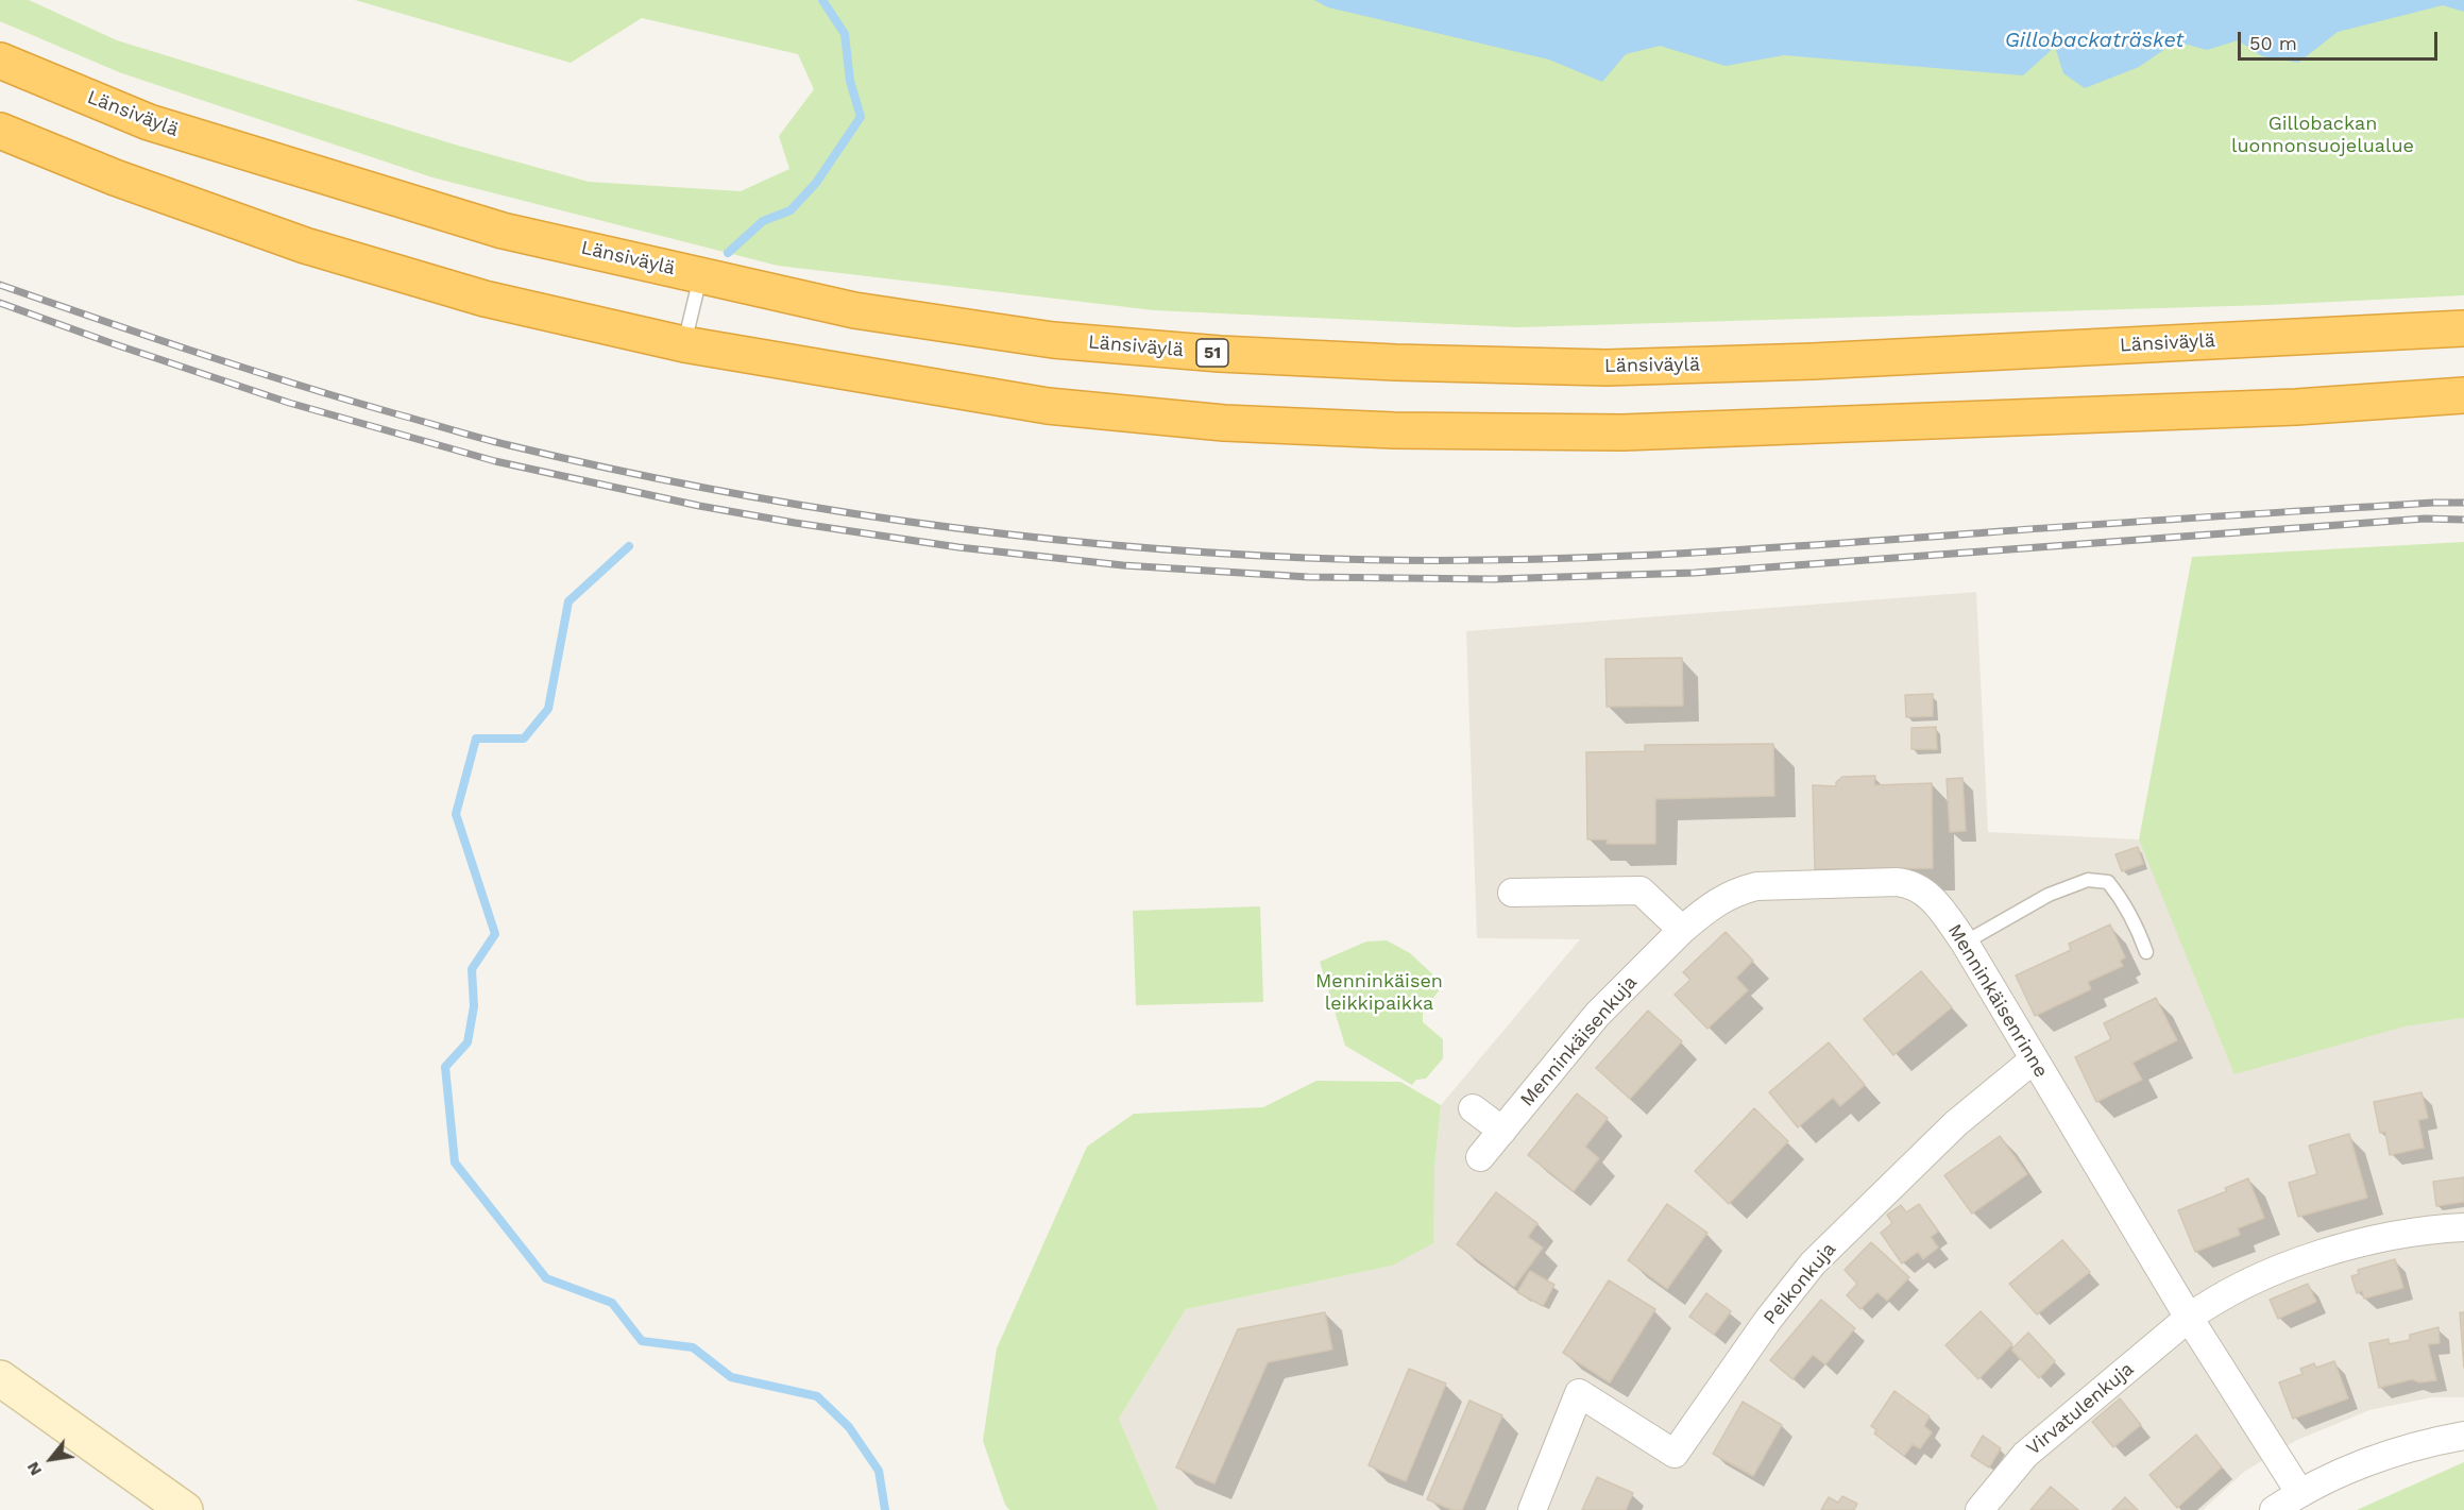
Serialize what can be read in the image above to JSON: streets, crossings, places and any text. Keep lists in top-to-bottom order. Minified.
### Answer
{"streets":{"highway":["Länsiväylä","51"],"street":["Menninkäisenrinne","Menninkäisenkuja","Peikonkuja","Virvatulenkuja"]},"crossings":[["Menninkäisenrinne","Menninkäisenkuja"],["Menninkäisenrinne","Peikonkuja"],["Menninkäisenrinne","Virvatulenkuja"]],"water":["Gillobackaträsket"],"parks":["Gillobackan luonnonsuojelualue","Menninkäisen leikkipaikka"],"scale_bar":"50 m","north":"bottom left"}
